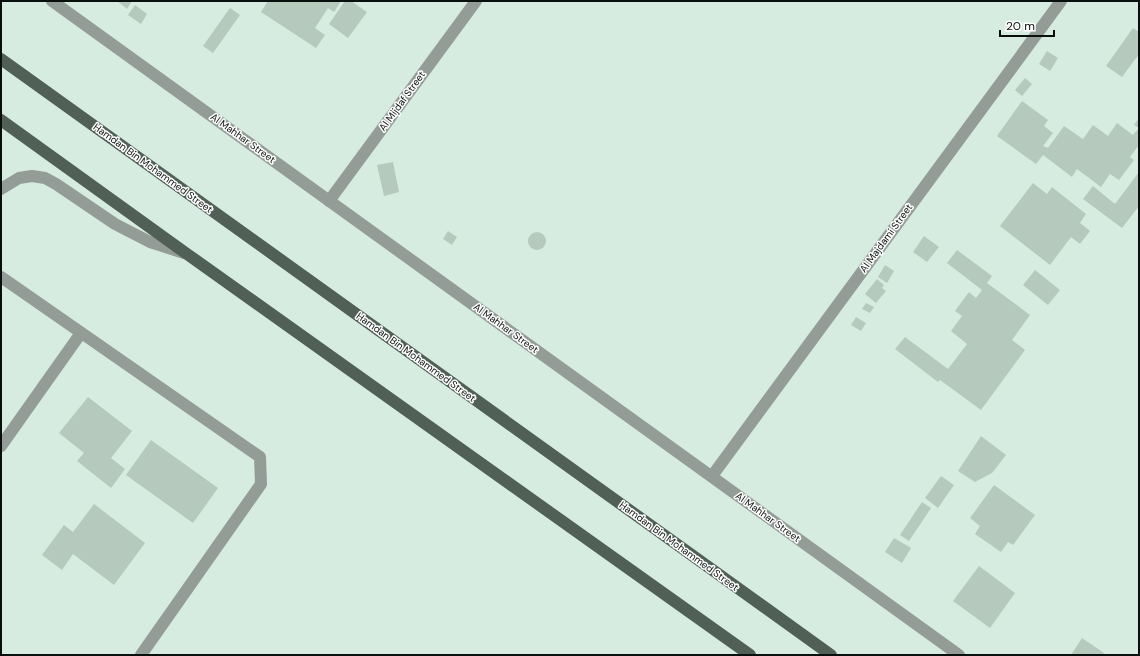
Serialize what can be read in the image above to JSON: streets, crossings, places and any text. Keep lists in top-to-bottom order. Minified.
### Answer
{"streets":{"main road":["Hamdan Bin Mohammed Street"],"street":["Al Mijdaf Street","Al Mahhar Street","Al Majdami Street"]},"crossings":[["Al Mijdaf Street","Al Mahhar Street"],["Al Mahhar Street","Al Majdami Street"]],"scale_bar":"20 m"}
